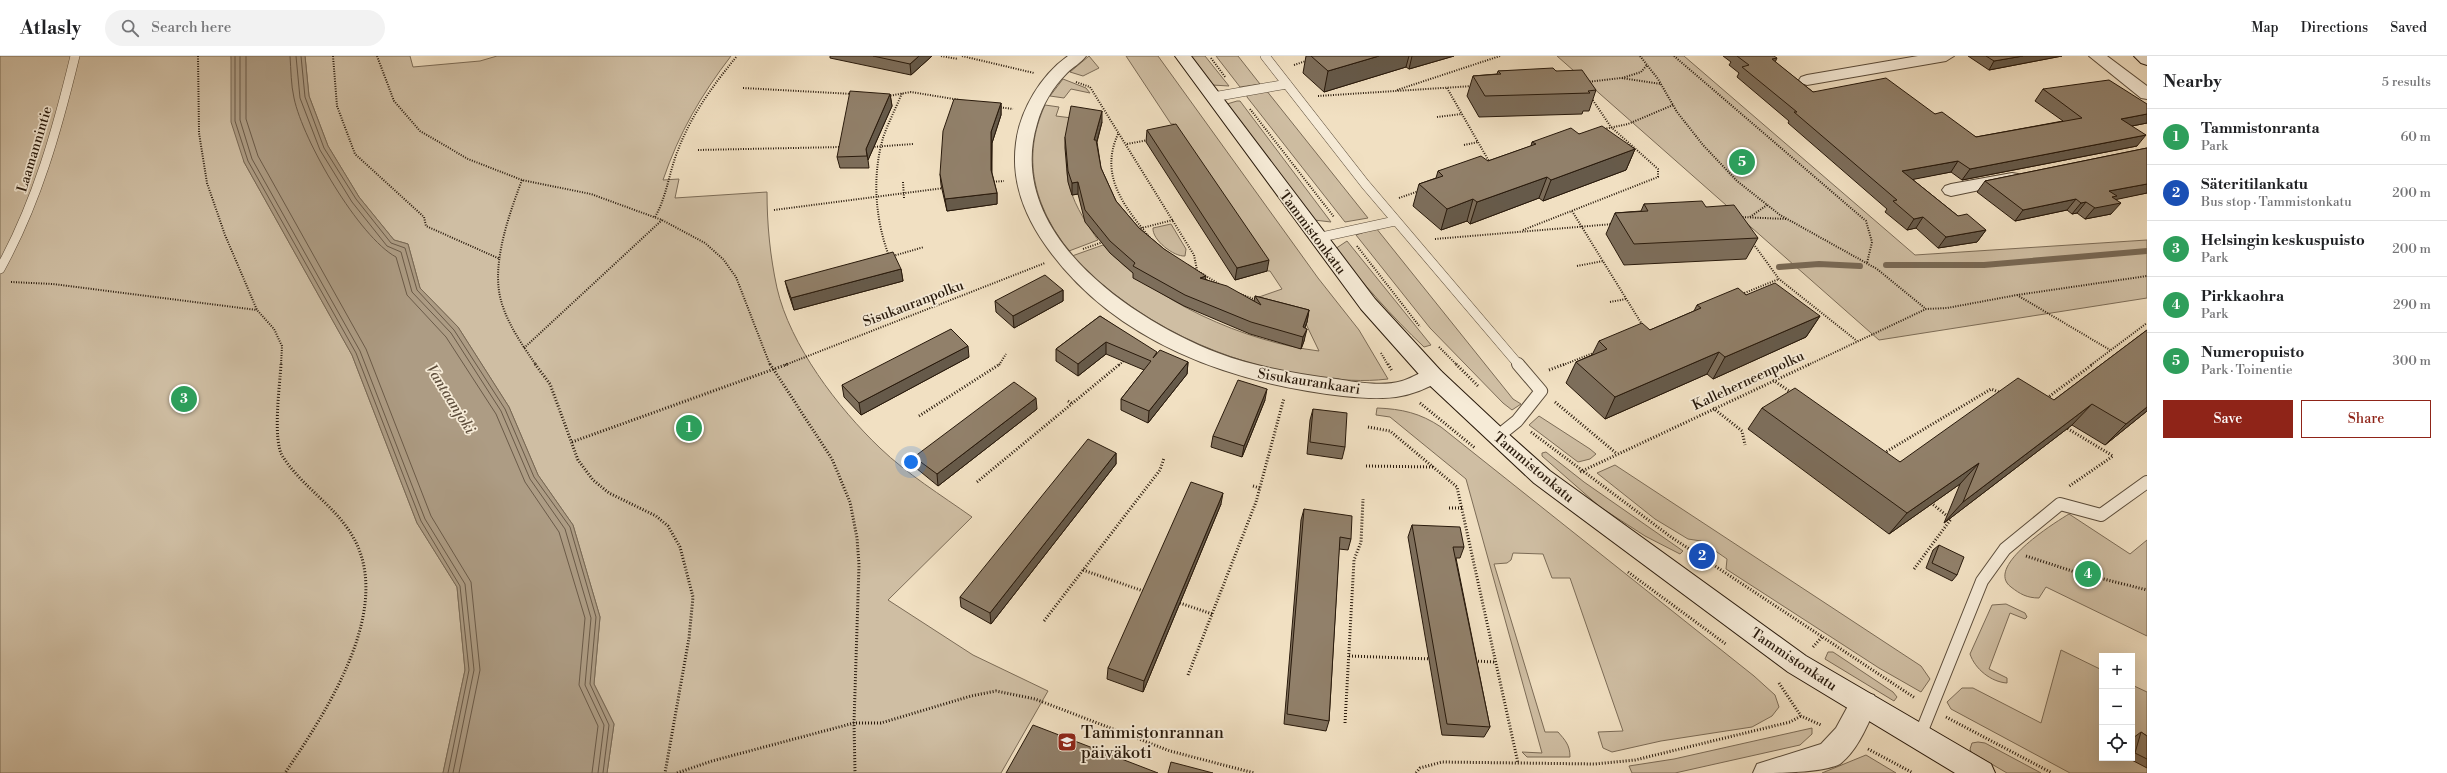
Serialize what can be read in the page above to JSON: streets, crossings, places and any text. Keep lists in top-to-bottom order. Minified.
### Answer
{"streets":{"street":["Tammistonkatu","Sisukaurankaari"],"lane":["Laamannintie"],"path":["Sisukauranpolku","Kalleherneenpolku"]},"crossings":[["Tammistonkatu","Sisukaurankaari"],["Sisukauranpolku","Sisukaurankaari"]],"water":["Vantaanjoki"],"places":{"school or university":["Tammistonrannan päiväkoti"]},"page":{"header":"Atlasly","search":"Search here","nav":["Map","Directions","Saved"],"heading":["Nearby","5 results"],"list":[{"mark":"1","name":"Tammistonranta","note":"Park","value":"60 m"},{"mark":"2","name":"Säteritilankatu","note":"Bus stop · Tammistonkatu","value":"200 m"},{"mark":"3","name":"Helsingin keskuspuisto","note":"Park","value":"200 m"},{"mark":"4","name":"Pirkkaohra","note":"Park","value":"290 m"},{"mark":"5","name":"Numeropuisto","note":"Park · Toinentie","value":"300 m"}],"pins":["5","3","1","2","4"],"buttons":["Save","Share"],"map_buttons":["+","−"]}}
